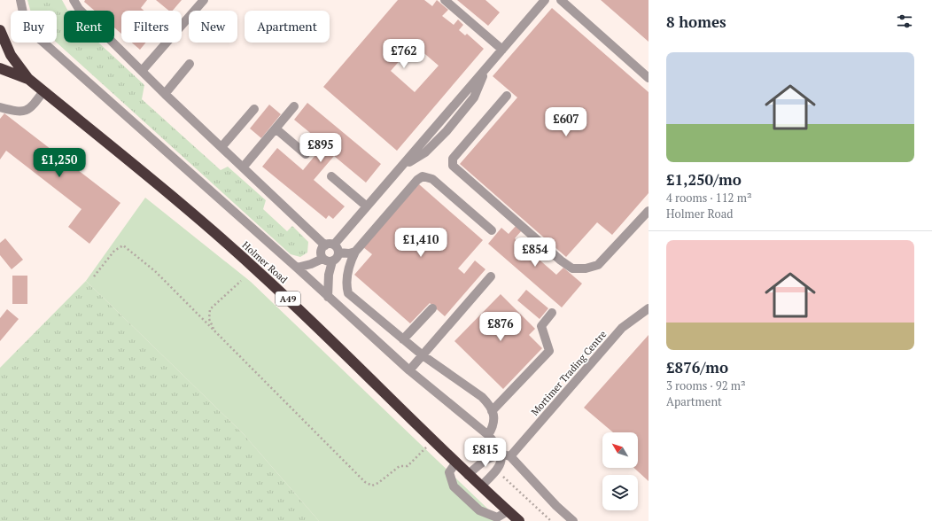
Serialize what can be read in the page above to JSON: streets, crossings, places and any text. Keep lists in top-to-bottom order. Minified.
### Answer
{"streets":{"highway":["Holmer Road","A49"],"street":["Mortimer Trading Centre"]},"north":"top left","page":{"heading":"8 homes","chip":["Buy","Rent","Filters","New","Apartment"],"price":["£762","£607","£895","£1,250","£1,410","£854","£876","£815"],"list":[{"name":"£1,250/mo","note":"4 rooms · 112 m² · Holmer Road"},{"name":"£876/mo","note":"3 rooms · 92 m² · Apartment"}]}}
